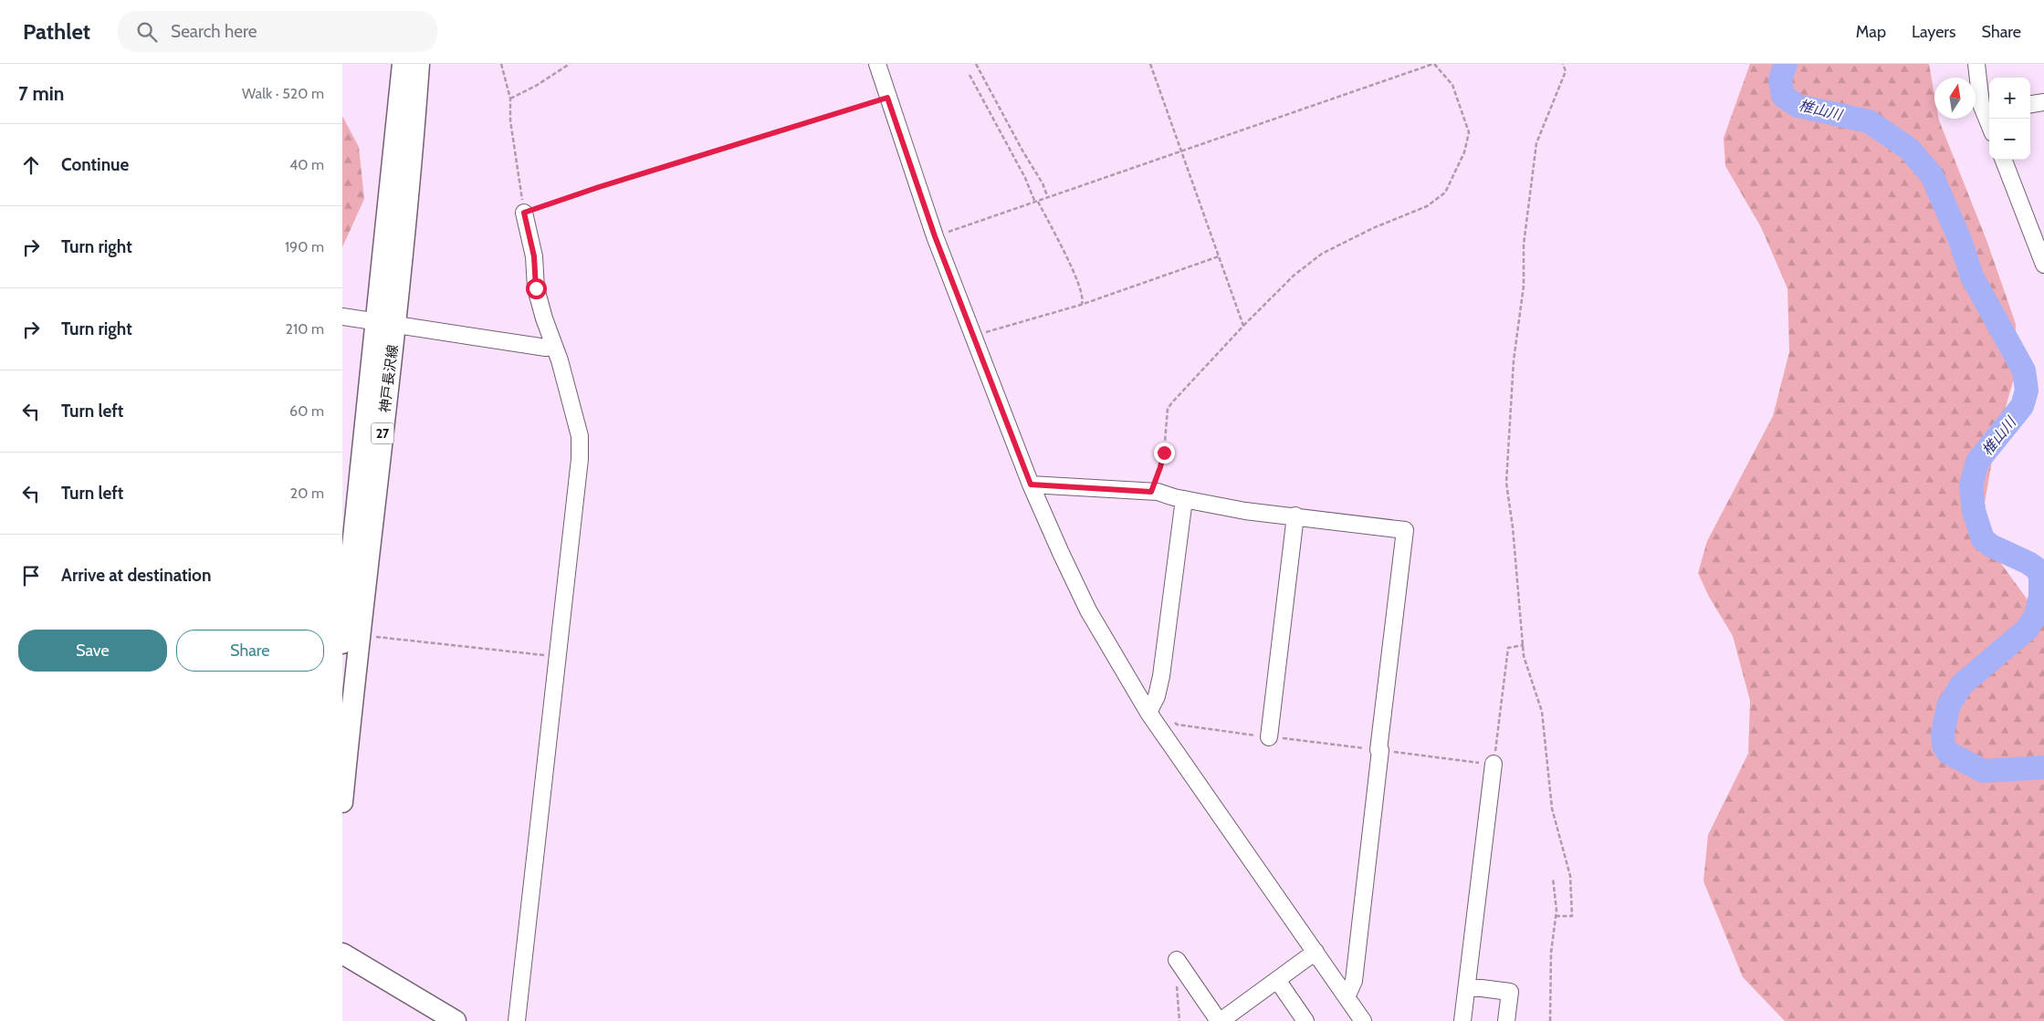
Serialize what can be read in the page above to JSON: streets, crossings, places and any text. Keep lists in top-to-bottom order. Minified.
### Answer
{"streets":{"main road":["神戸長沢線","27"]},"water":["椎山川"],"north":"top","page":{"header":"Pathlet","search":"Search here","nav":["Map","Layers","Share"],"heading":["7 min","Walk · 520 m"],"map_buttons":["+","−"],"list":[["Continue","40 m"],["Turn right","190 m"],["Turn right","210 m"],["Turn left","60 m"],["Turn left","20 m"],"Arrive at destination"],"buttons":["Save","Share"]}}
